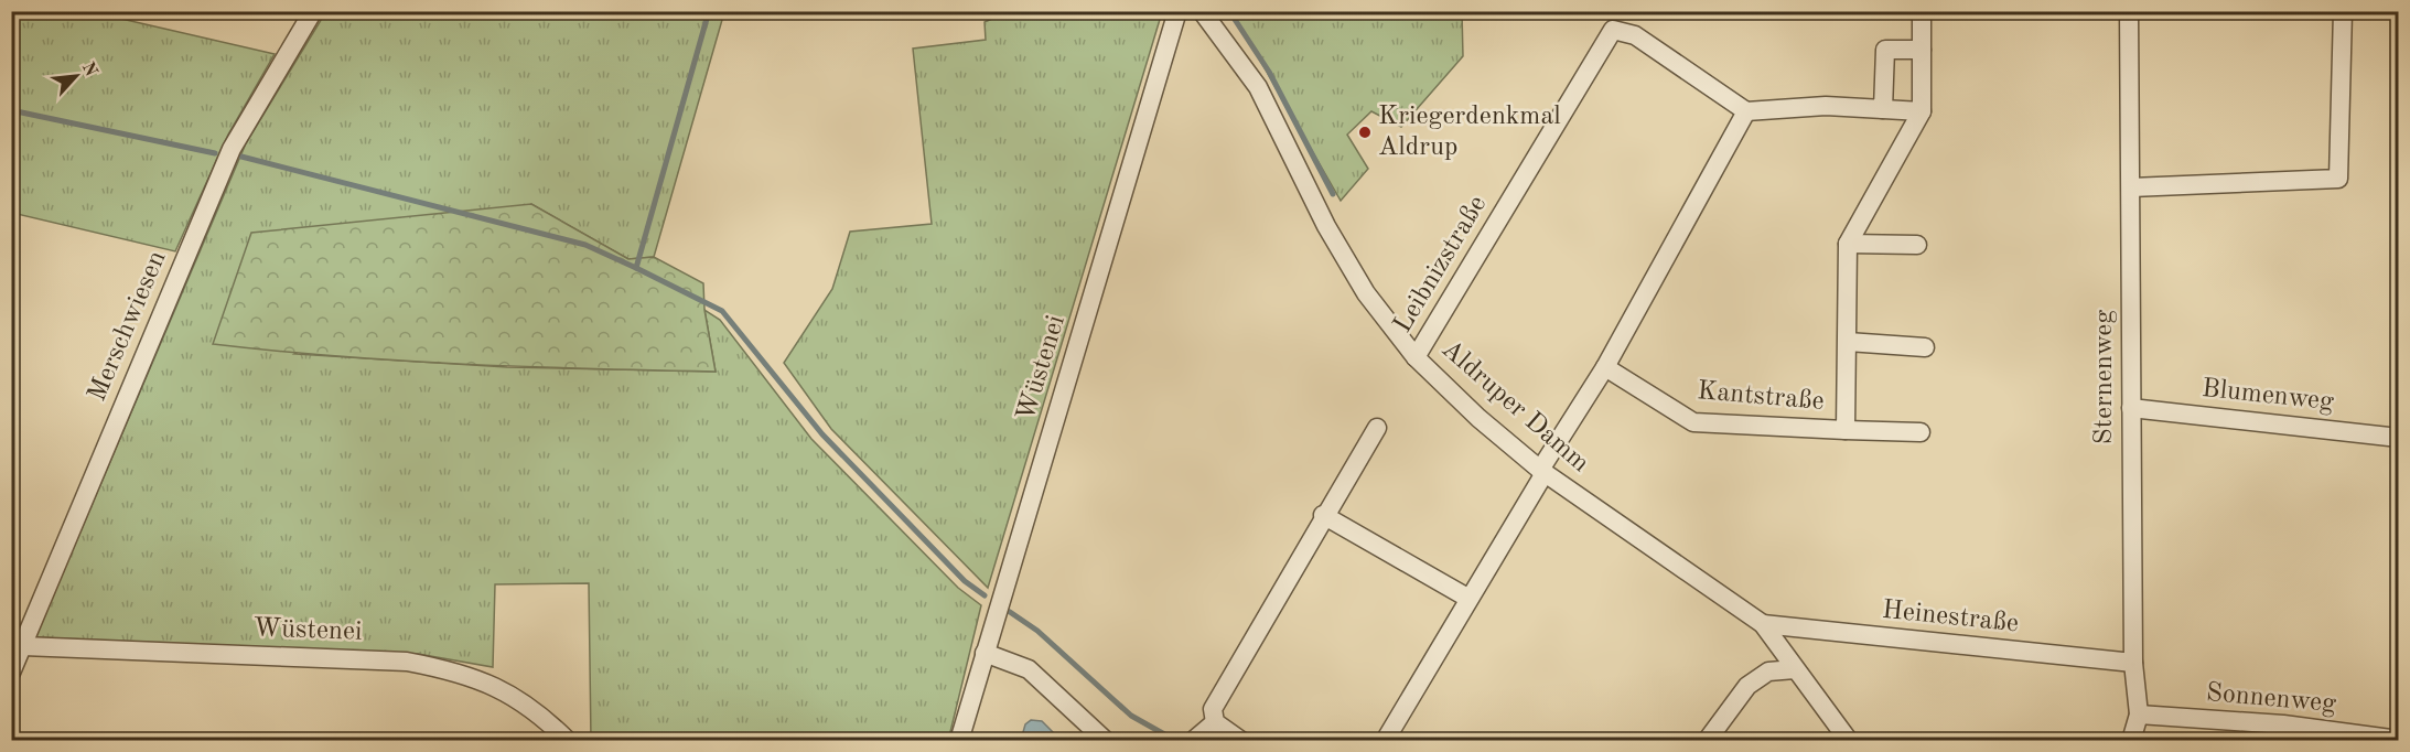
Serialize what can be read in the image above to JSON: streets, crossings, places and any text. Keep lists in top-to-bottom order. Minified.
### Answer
{"streets":{"street":["Leibnizstraße","Merschwiesen","Wüstenei","Sternenweg","Blumenweg","Kantstraße","Aldruper Damm","Heinestraße","Sonnenweg"]},"crossings":[["Leibnizstraße","Aldruper Damm"],["Merschwiesen","Wüstenei"],["Sternenweg","Blumenweg"],["Sternenweg","Heinestraße"],["Sternenweg","Sonnenweg"],["Aldruper Damm","Heinestraße"]],"places":["Kriegerdenkmal Aldrup"],"north":"top right"}
